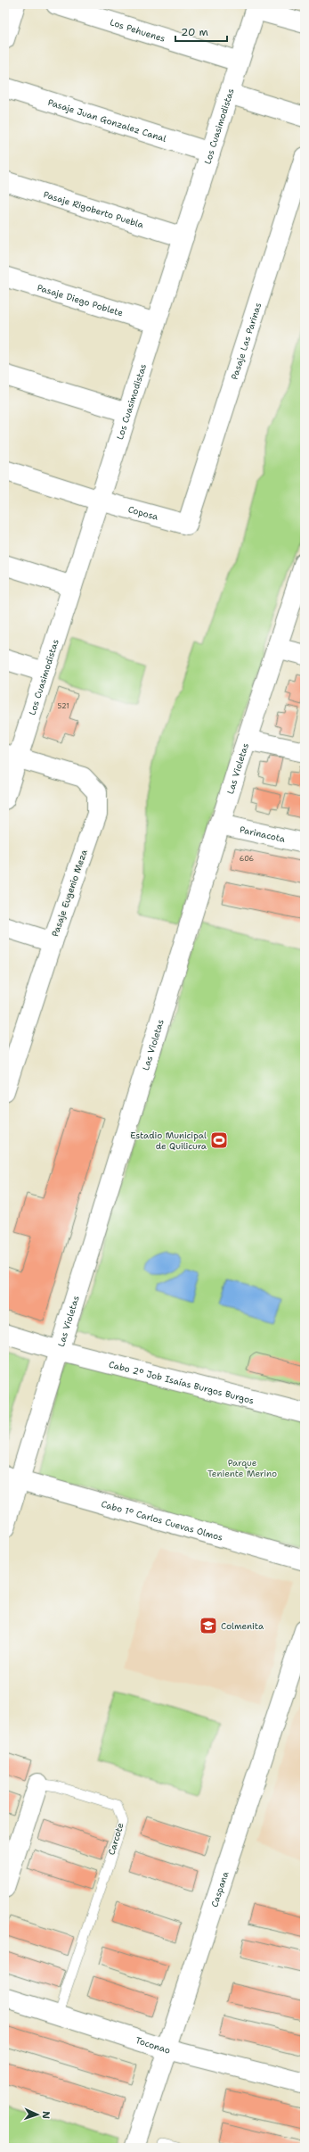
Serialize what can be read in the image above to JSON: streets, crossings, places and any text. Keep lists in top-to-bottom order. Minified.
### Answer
{"streets":{"street":["Los Pehuenes","Pasaje Juan Gonzalez Canal","Los Cuasimodistas","Pasaje Rigoberto Puebla","Pasaje Diego Poblete","Pasaje Las Parinas","Coposa","Las Violetas","Parinacota","Pasaje Eugenio Meza","Cabo 2° Job Isaías Burgos Burgos","Cabo 1° Carlos Cuevas Olmos","Carcote","Caspana","Toconao"]},"crossings":[["Los Pehuenes","Los Cuasimodistas"],["Pasaje Juan Gonzalez Canal","Los Cuasimodistas"],["Los Cuasimodistas","Pasaje Rigoberto Puebla"],["Los Cuasimodistas","Pasaje Diego Poblete"],["Los Cuasimodistas","Coposa"],["Los Cuasimodistas","Pasaje Eugenio Meza"],["Pasaje Las Parinas","Coposa"],["Las Violetas","Parinacota"],["Las Violetas","Cabo 2° Job Isaías Burgos Burgos"],["Las Violetas","Cabo 1° Carlos Cuevas Olmos"],["Carcote","Toconao"],["Caspana","Toconao"]],"parks":["Parque Teniente Merino"],"places":{"sports":["Estadio Municipal de Quilicura"],"school or university":["Colmenita"]},"house_numbers":["521","606"],"scale_bar":"20 m","north":"right"}
